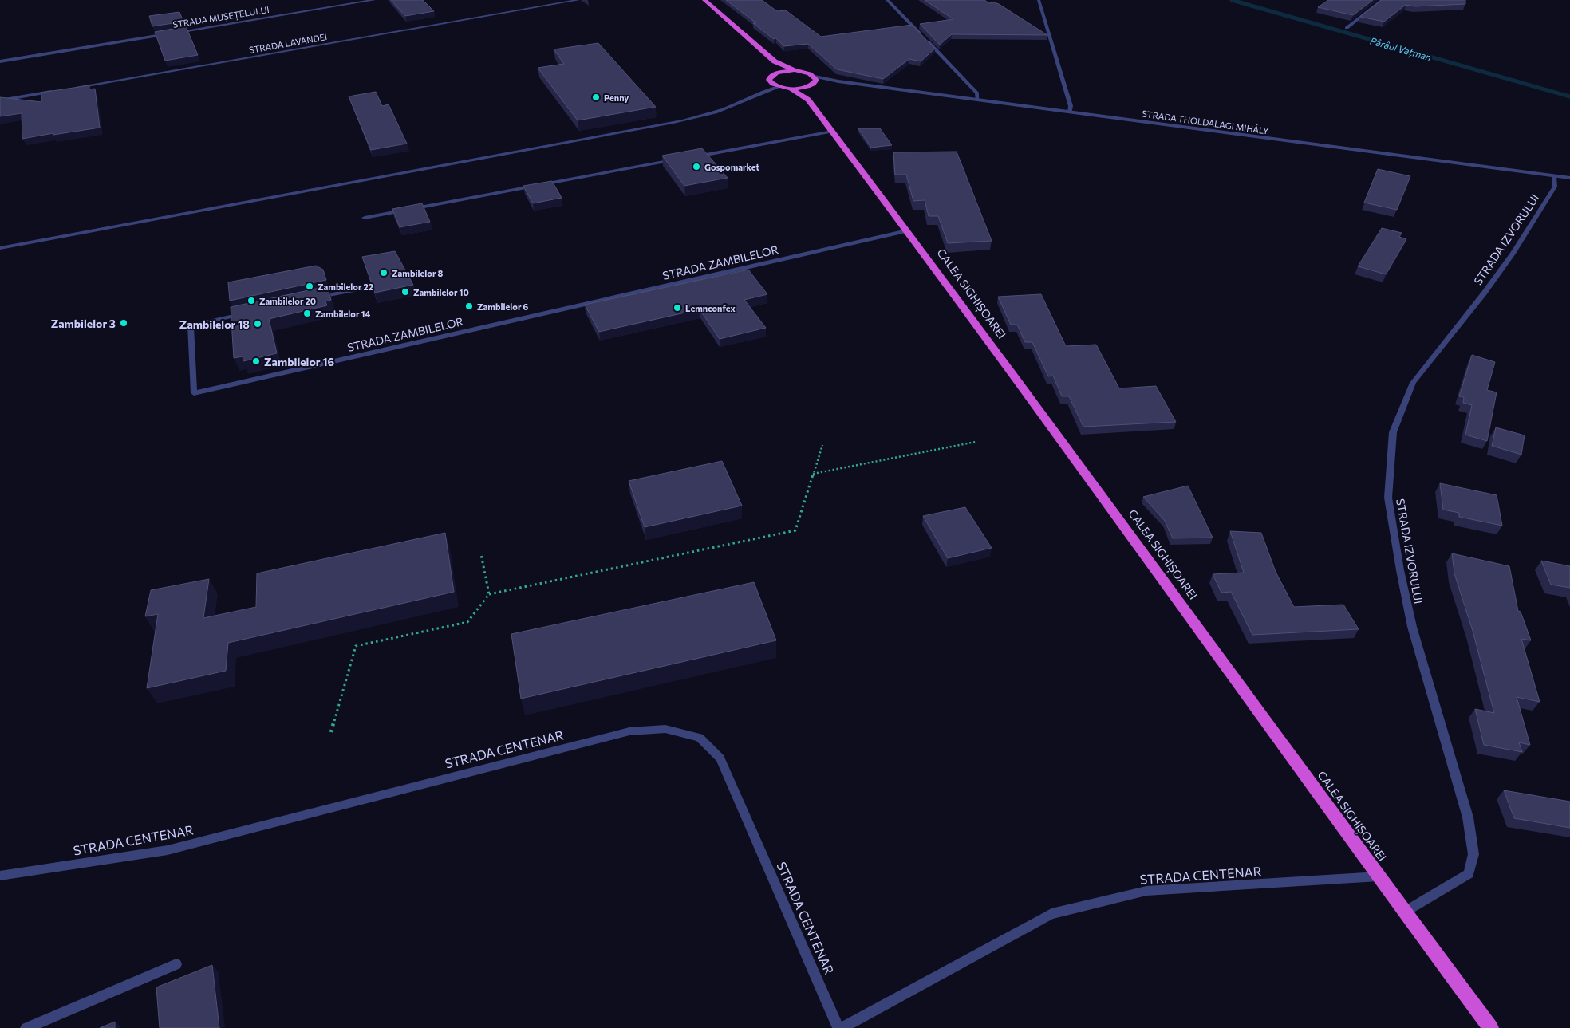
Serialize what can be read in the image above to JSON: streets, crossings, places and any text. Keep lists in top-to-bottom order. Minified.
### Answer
{"streets":{"highway":["CALEA SIGHIȘOAREI"],"street":["STRADA MUȘEȚELULUI","STRADA LAVANDEI","STRADA THOLDALAGI MIHÁLY","STRADA IZVORULUI","STRADA ZAMBILELOR","STRADA CENTENAR"]},"crossings":[["STRADA THOLDALAGI MIHÁLY","STRADA IZVORULUI"],["STRADA IZVORULUI","CALEA SIGHIȘOAREI"],["STRADA ZAMBILELOR","CALEA SIGHIȘOAREI"],["CALEA SIGHIȘOAREI","STRADA CENTENAR"]],"water":["Pârâul Vațman"],"places":["Penny","Gospomarket","Zambilelor 8","Zambilelor 22","Zambilelor 10","Zambilelor 20","Zambilelor 6","Lemnconfex","Zambilelor 14","Zambilelor 3","Zambilelor 18","Zambilelor 16"]}
